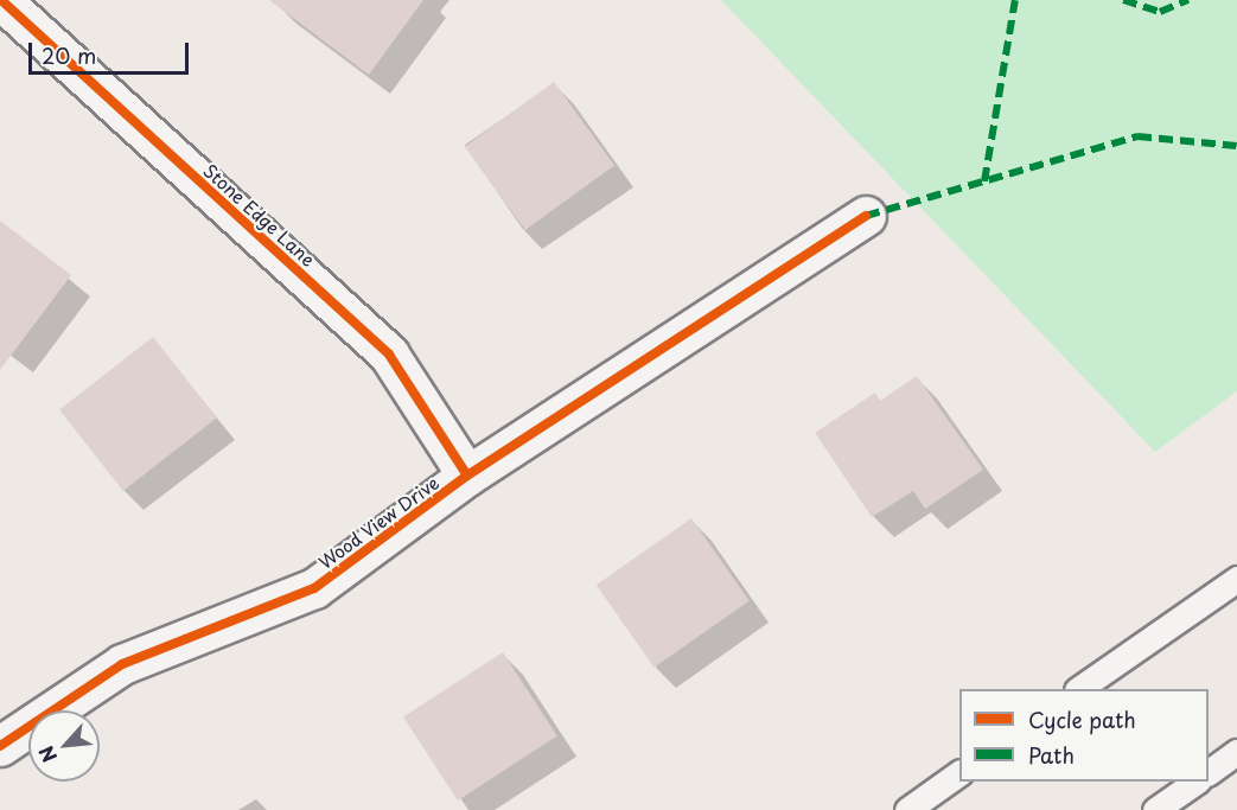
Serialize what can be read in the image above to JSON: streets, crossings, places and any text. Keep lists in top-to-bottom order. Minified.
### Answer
{"streets":{"street":["Stone Edge Lane","Wood View Drive"]},"crossings":[["Stone Edge Lane","Wood View Drive"]],"legend":["Cycle path","Path"],"scale_bar":"20 m","north":"bottom left"}
